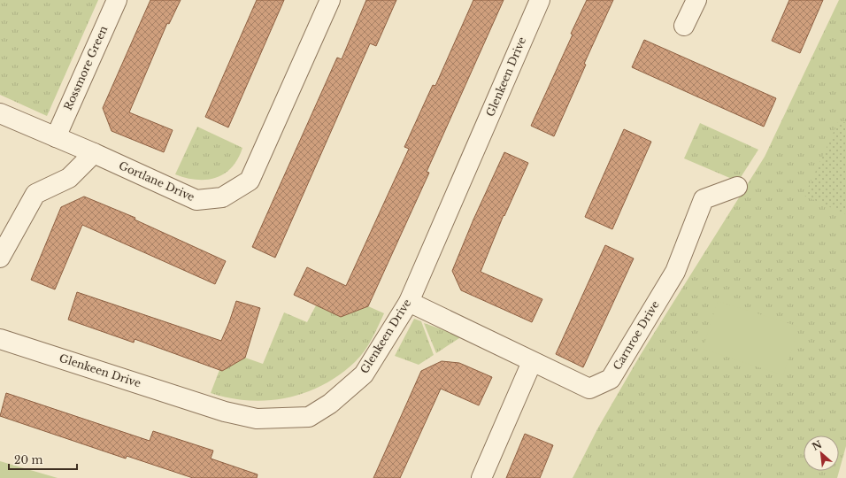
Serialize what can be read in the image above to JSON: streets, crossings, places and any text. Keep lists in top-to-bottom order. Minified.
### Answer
{"streets":{"street":["Rossmore Green","Glenkeen Drive","Gortlane Drive","Carnroe Drive"]},"crossings":[["Rossmore Green","Gortlane Drive"],["Glenkeen Drive","Carnroe Drive"]],"scale_bar":"20 m","north":"top left"}
